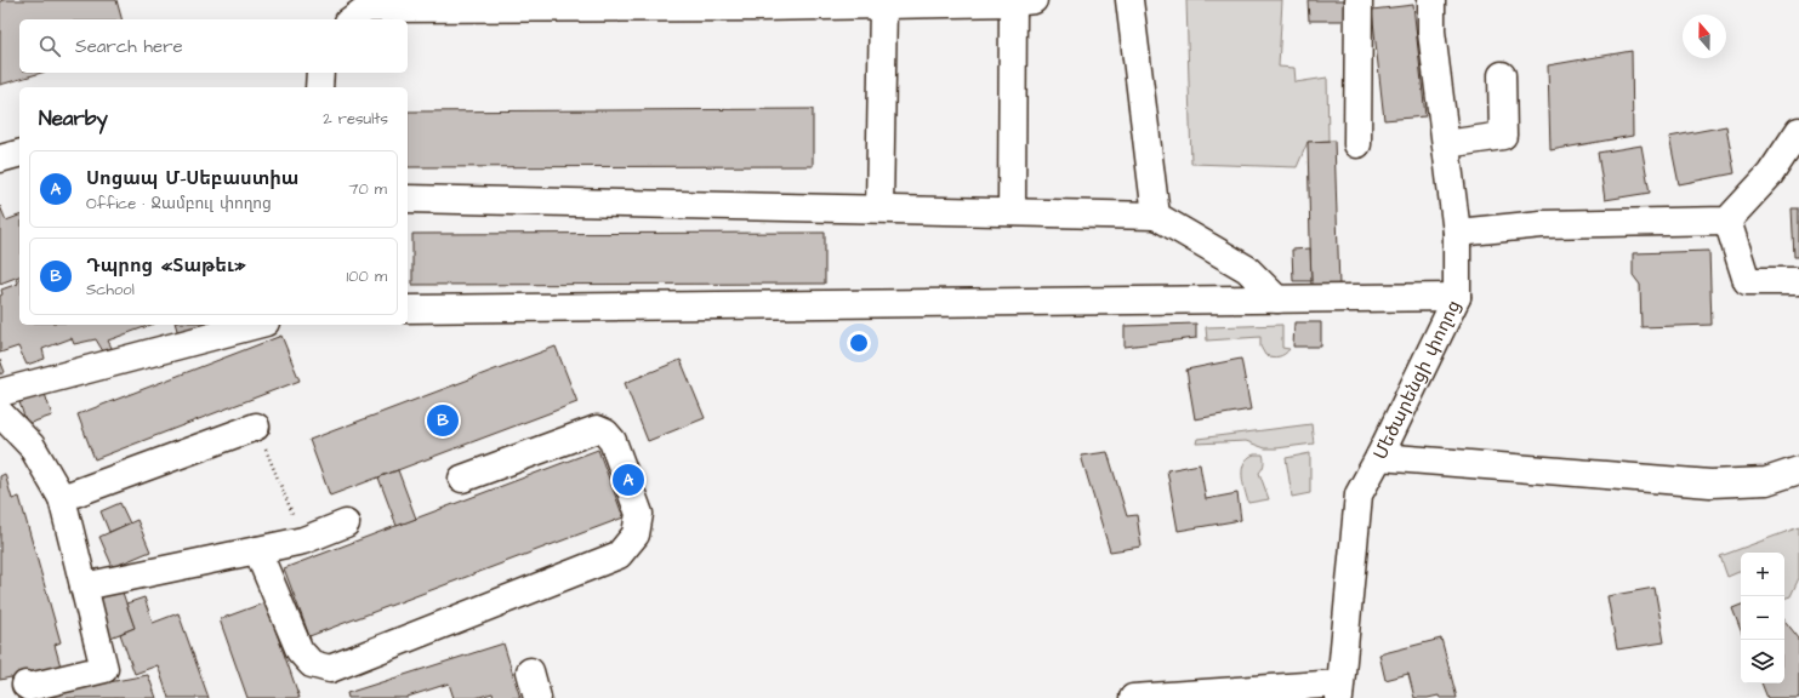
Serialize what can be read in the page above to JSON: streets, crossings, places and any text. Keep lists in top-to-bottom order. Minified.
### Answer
{"streets":{"street":["Մեծարենցի փողոց"]},"north":"top","page":{"search":"Search here","heading":["Nearby","2 results"],"list":[{"mark":"A","name":"Սոցապ Մ-Սեբաստիա","note":"Office · Ջամբուլ փողոց","value":"70 m"},{"mark":"B","name":"Դպրոց «Տաթեւ»","note":"School","value":"100 m"}],"pins":["B","A"],"map_buttons":["+","−"]}}
